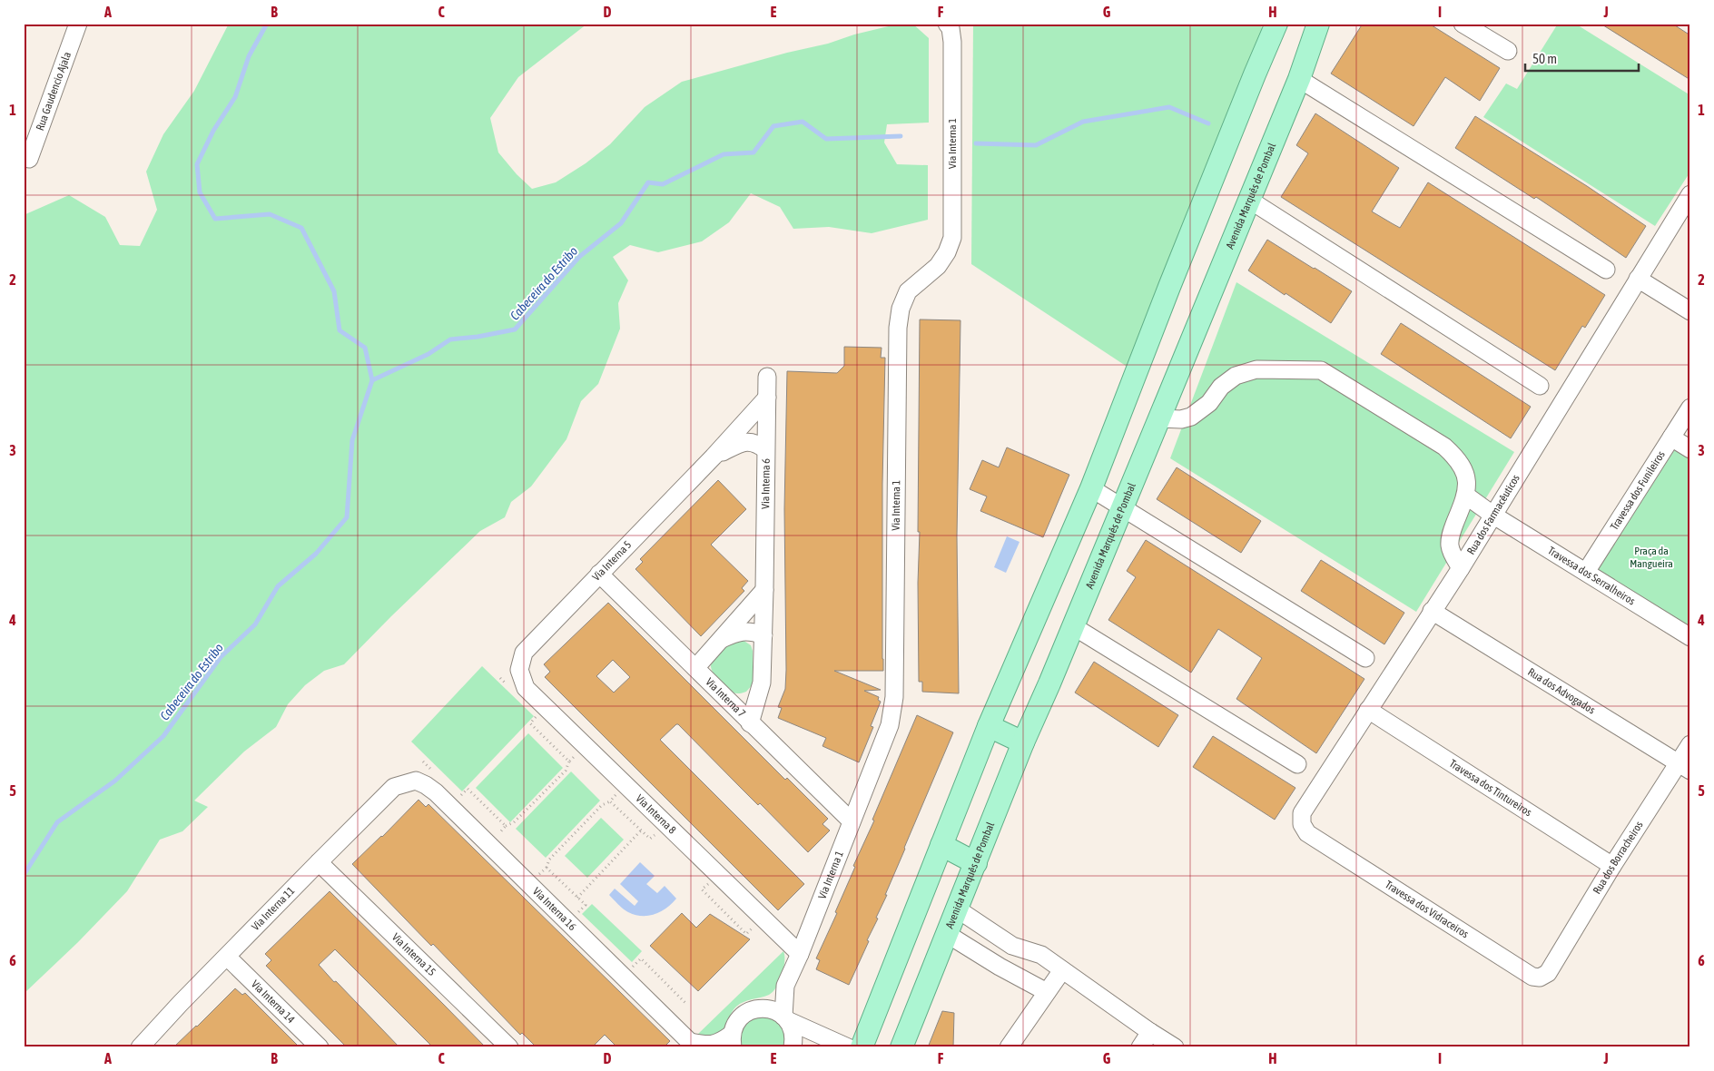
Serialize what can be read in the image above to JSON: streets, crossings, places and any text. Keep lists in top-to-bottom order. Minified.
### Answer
{"streets":{"main road":["Avenida Marquês de Pombal"],"street":["Rua Gaudencio Ajala","Via Interna 1","Via Interna 6","Travessa dos Funileiros","Rua dos Farmacêuticos","Via Interna 5","Travessa dos Serralheiros","Rua dos Advogados","Via Interna 7","Travessa dos Tintureiros","Via Interna 8","Rua dos Borracheiros","Via Interna 11","Via Interna 16","Travessa dos Vidraceiros","Via Interna 15","Via Interna 14"]},"crossings":[["Via Interna 1","Via Interna 7"],["Via Interna 1","Via Interna 8"],["Via Interna 6","Via Interna 5"],["Via Interna 6","Via Interna 7"],["Travessa dos Funileiros","Travessa dos Serralheiros"],["Rua dos Farmacêuticos","Travessa dos Serralheiros"],["Rua dos Farmacêuticos","Rua dos Advogados"],["Rua dos Farmacêuticos","Travessa dos Tintureiros"],["Rua dos Farmacêuticos","Travessa dos Vidraceiros"],["Via Interna 5","Via Interna 7"],["Via Interna 5","Via Interna 8"],["Rua dos Advogados","Rua dos Borracheiros"],["Travessa dos Tintureiros","Rua dos Borracheiros"],["Rua dos Borracheiros","Travessa dos Vidraceiros"],["Via Interna 11","Via Interna 16"],["Via Interna 11","Via Interna 15"],["Via Interna 11","Via Interna 14"]],"water":["Cabeceira do Estribo"],"parks":["Praça da Mangueira"],"scale_bar":"50 m","grid":{"columns":["A","B","C","D","E","F","G","H","I","J"],"rows":["1","2","3","4","5","6"]}}
